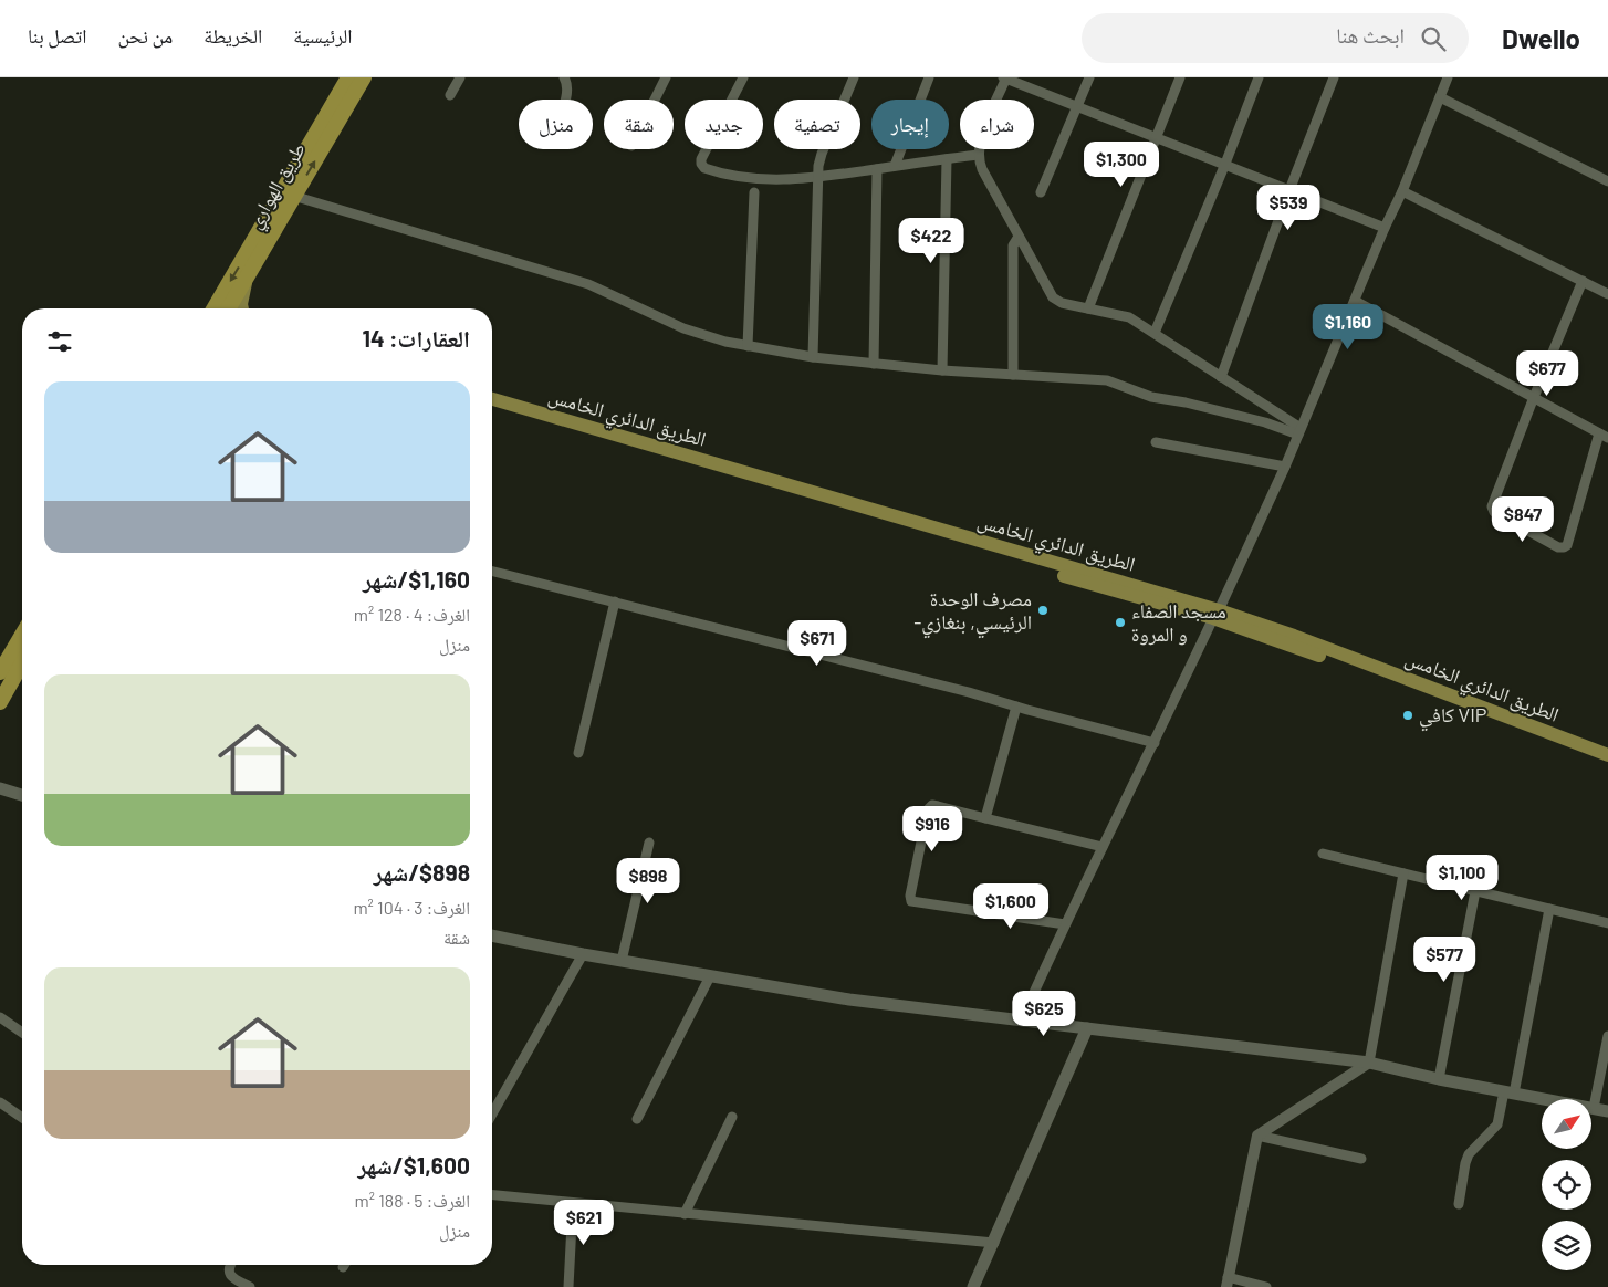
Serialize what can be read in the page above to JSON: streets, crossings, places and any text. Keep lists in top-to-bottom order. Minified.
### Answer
{"streets":{"highway":["طريق الهواري"],"main road":["الطريق الدائري الخامس"]},"places":["مصرف الوحدة -الرئيسي, بنغازي","مسجد الصفاء و المروة","كافي VIP"],"north":"top right","page":{"header":"Dwello","search":"ابحث هنا","nav":["الرئيسية","الخريطة","من نحن","اتصل بنا"],"chip":["شراء","إيجار","تصفية","جديد","شقة","منزل"],"price":["$1,300","$539","$422","$1,160","$677","$847","$671","$916","$1,100","$898","$1,600","$577","$625","$621"],"heading":"العقارات: 14","list":[{"name":"$1,160/شهر","note":"الغرف: 4 · 128 m² · منزل"},{"name":"$898/شهر","note":"الغرف: 3 · 104 m² · شقة"},{"name":"$1,600/شهر","note":"الغرف: 5 · 188 m² · منزل"}]}}
